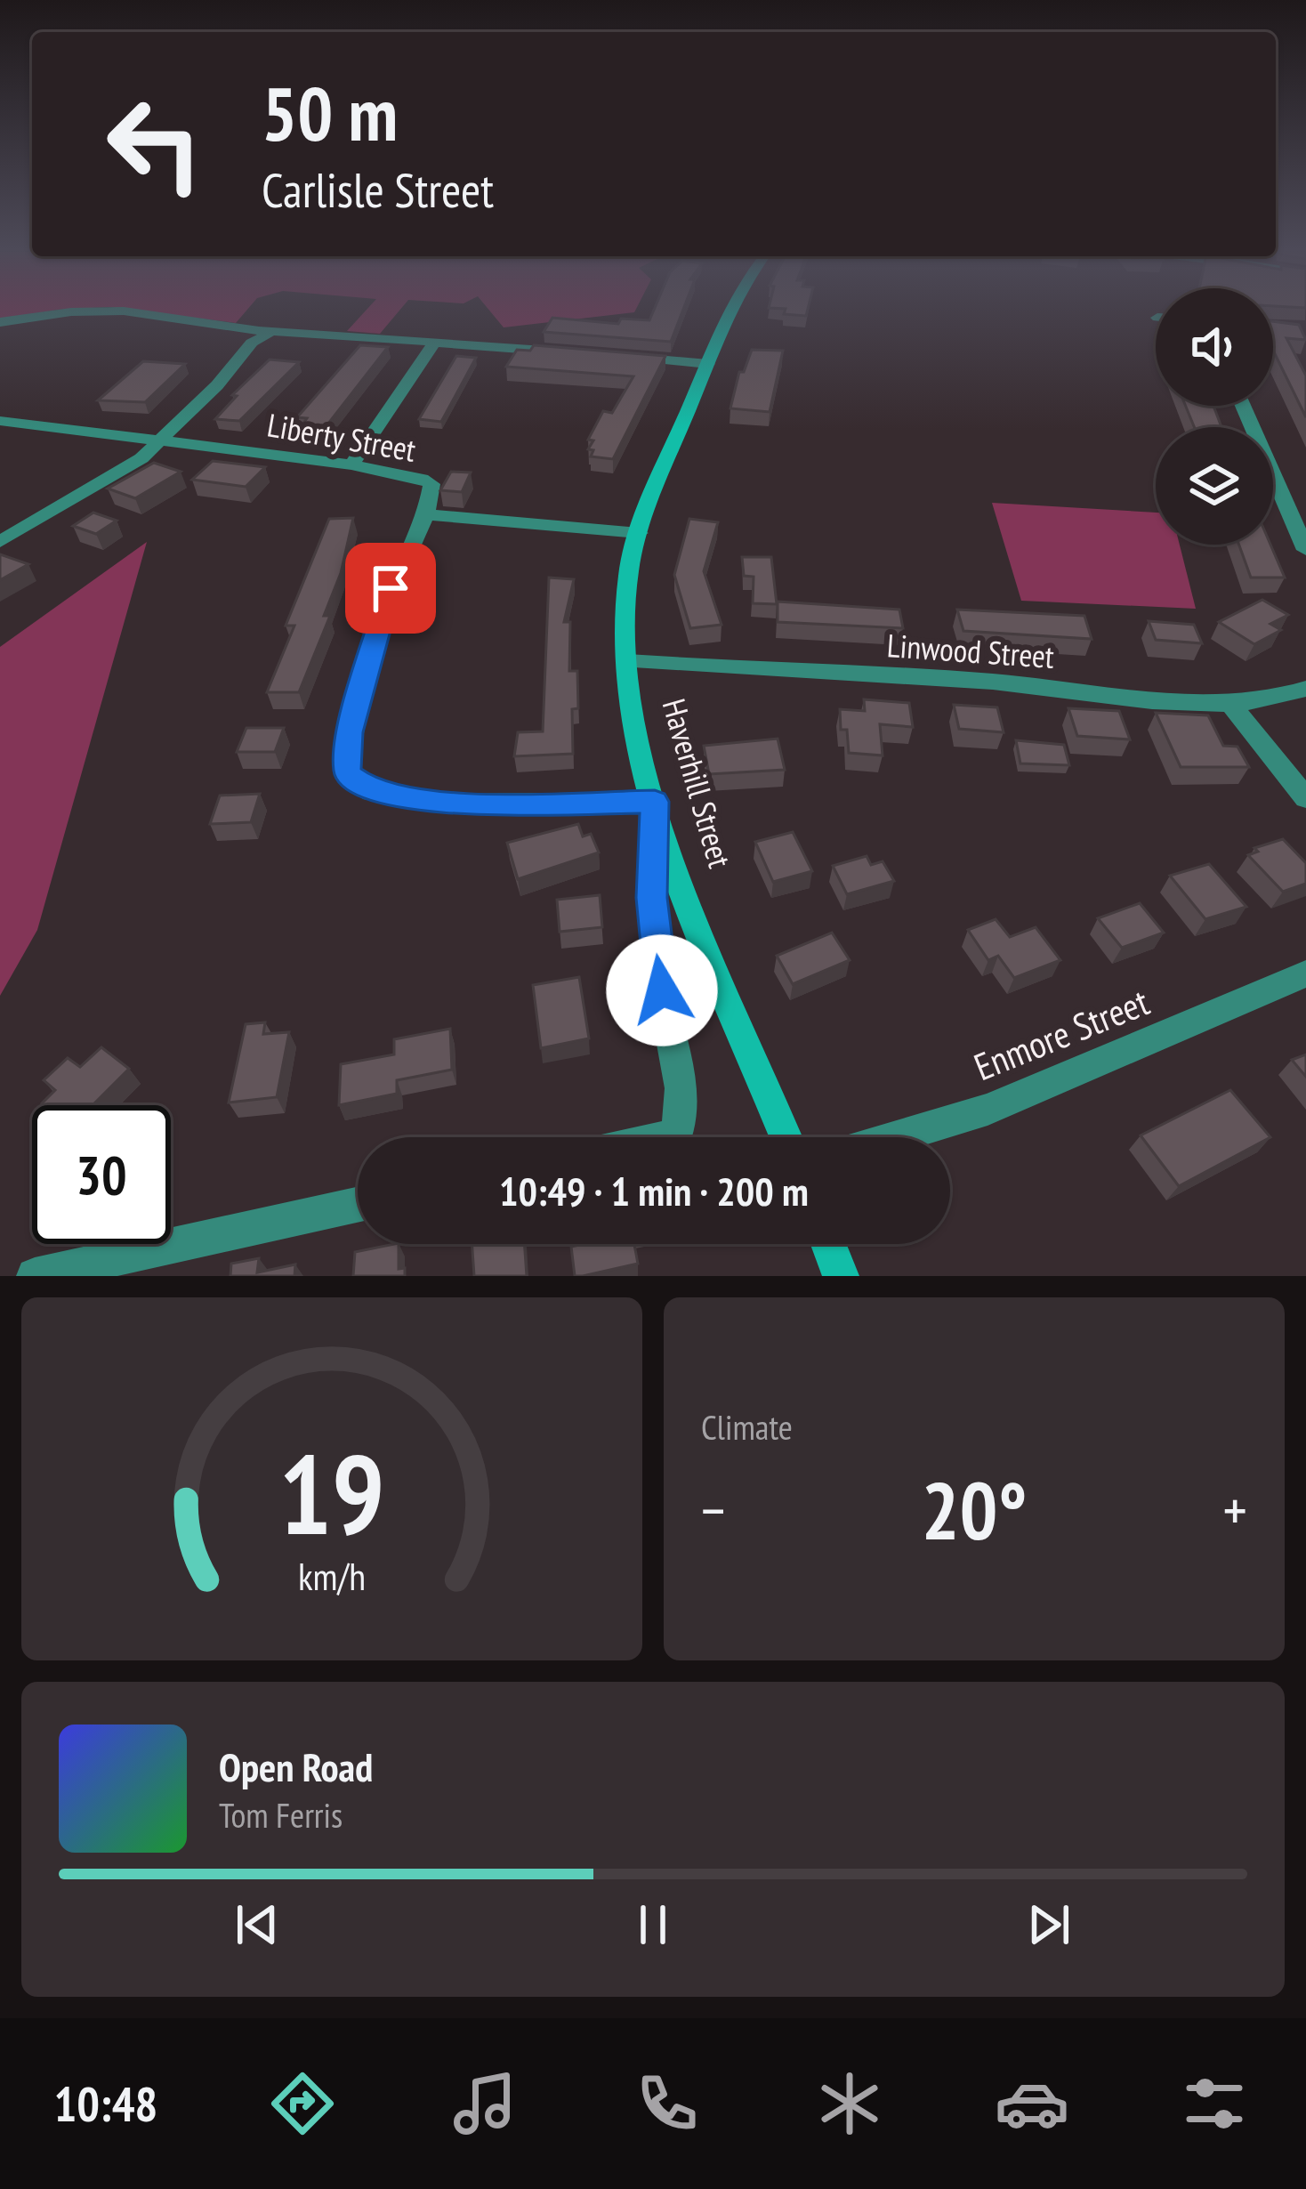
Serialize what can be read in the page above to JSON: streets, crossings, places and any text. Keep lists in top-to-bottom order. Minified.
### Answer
{"streets":{"main road":["Haverhill Street"],"street":["Liberty Street","Linwood Street","Enmore Street"]},"crossings":[["Liberty Street","Haverhill Street"],["Linwood Street","Haverhill Street"]],"page":{"turn":["50 m","Carlisle Street"],"limit":"30","trip":"10:49 · 1 min · 200 m","tile":"Climate","heat":["−","20°","+"],"song":["Open Road","Tom Ferris"],"tabs":"10:48","gauge":["19","km/h"]}}
